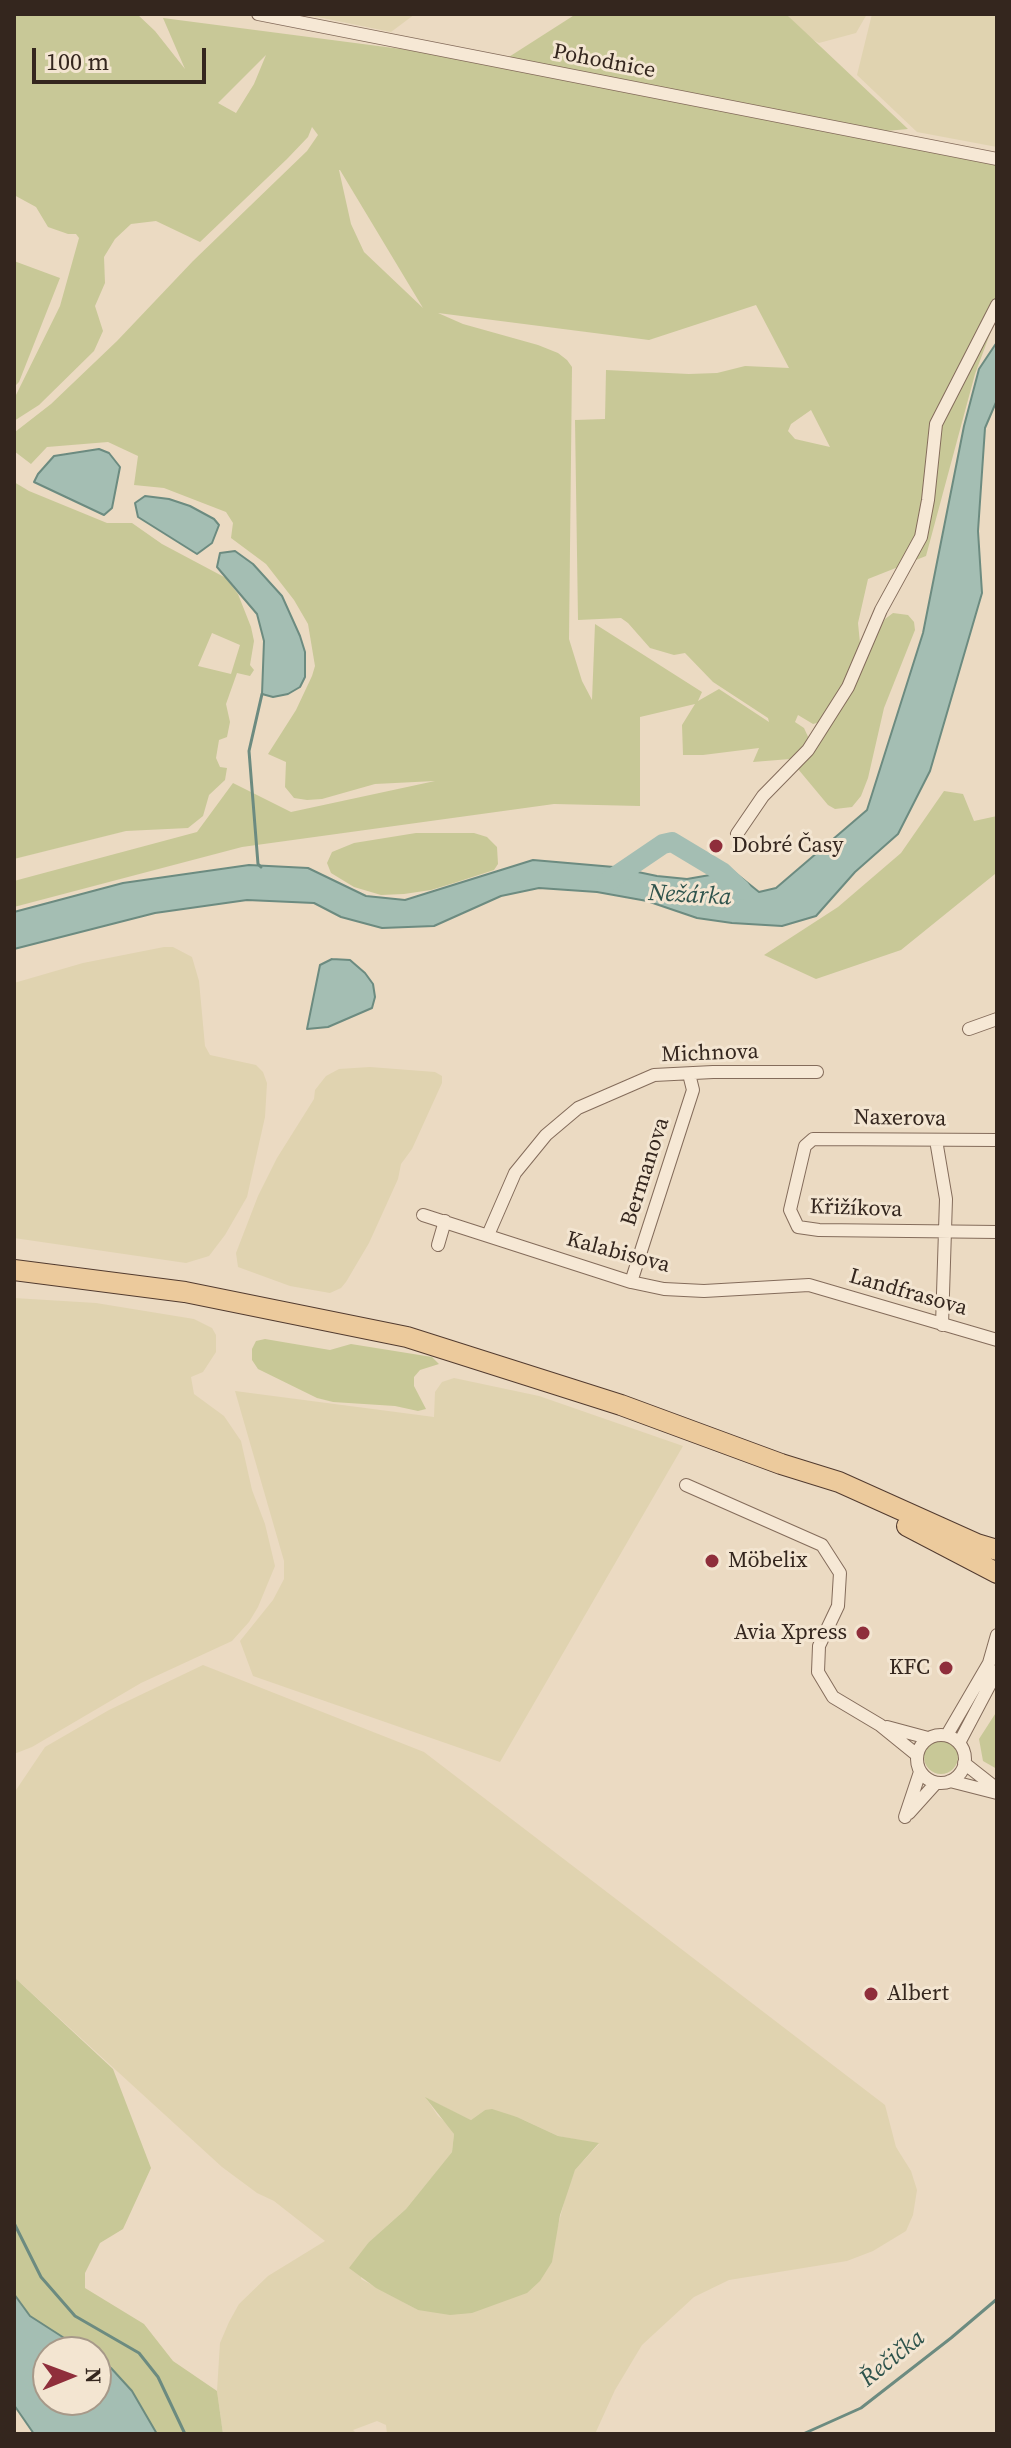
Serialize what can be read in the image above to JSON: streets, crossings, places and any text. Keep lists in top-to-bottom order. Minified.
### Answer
{"streets":{"street":["Pohodnice","Michnova","Naxerova","Bermanova","Křižíkova","Kalabisova","Landfrasova"]},"crossings":[["Michnova","Bermanova"],["Michnova","Kalabisova"],["Naxerova","Křižíkova"],["Bermanova","Kalabisova"],["Kalabisova","Landfrasova"]],"water":["Nežárka","Řečička"],"places":["Dobré Časy","Möbelix","Avia Xpress","KFC","Albert"],"scale_bar":"100 m","north":"right"}
